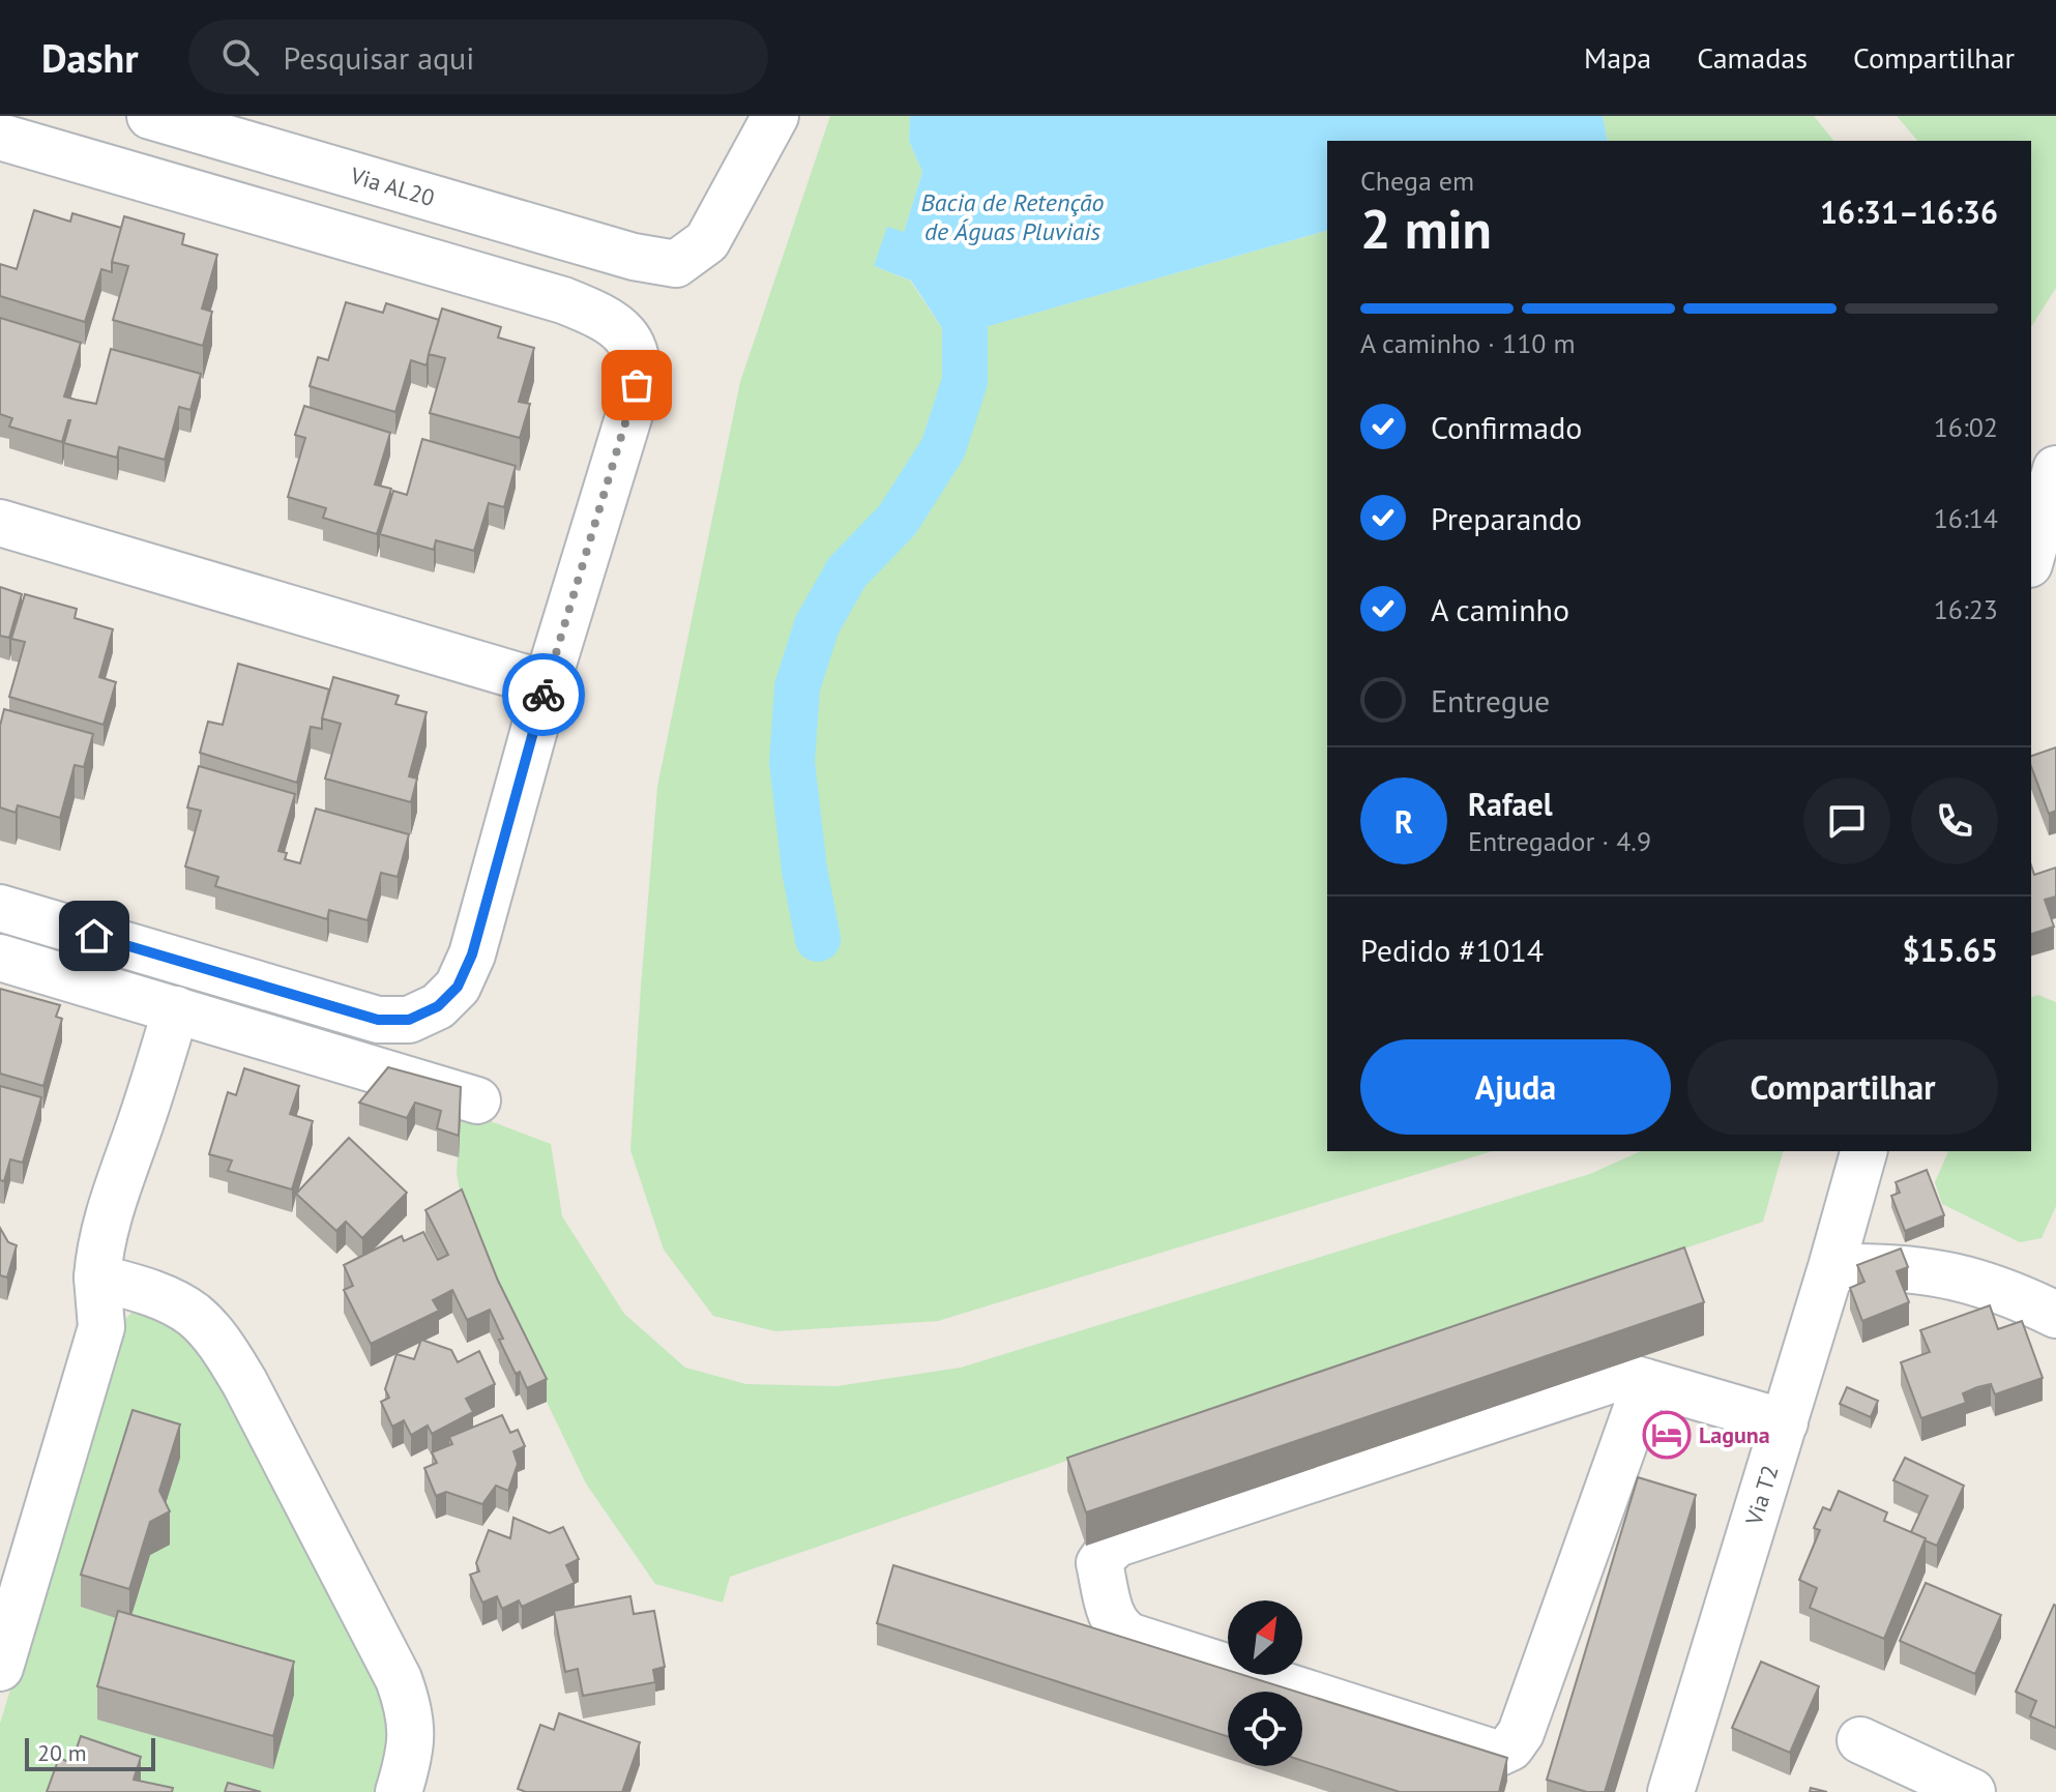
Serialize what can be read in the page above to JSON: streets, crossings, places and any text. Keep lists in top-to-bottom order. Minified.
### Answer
{"streets":{"street":["Via AL20","Via T2"]},"water":["Bacia de Retenção de Águas Pluviais"],"places":{"hotel":["Laguna"]},"scale_bar":"20 m","north":"top right","page":{"header":"Dashr","search":"Pesquisar aqui","nav":["Mapa","Camadas","Compartilhar"],"heading":["2 min","Chega em","16:31–16:36"],"panel":["Rafael","Entregador · 4.9","Pedido #1014","$15.65"],"bar":"A caminho · 110 m","list":[["Confirmado","16:02"],["Preparando","16:14"],["A caminho","16:23"],"Entregue"],"round":"R","buttons":["Ajuda","Compartilhar"],"scale":"20 m"}}
